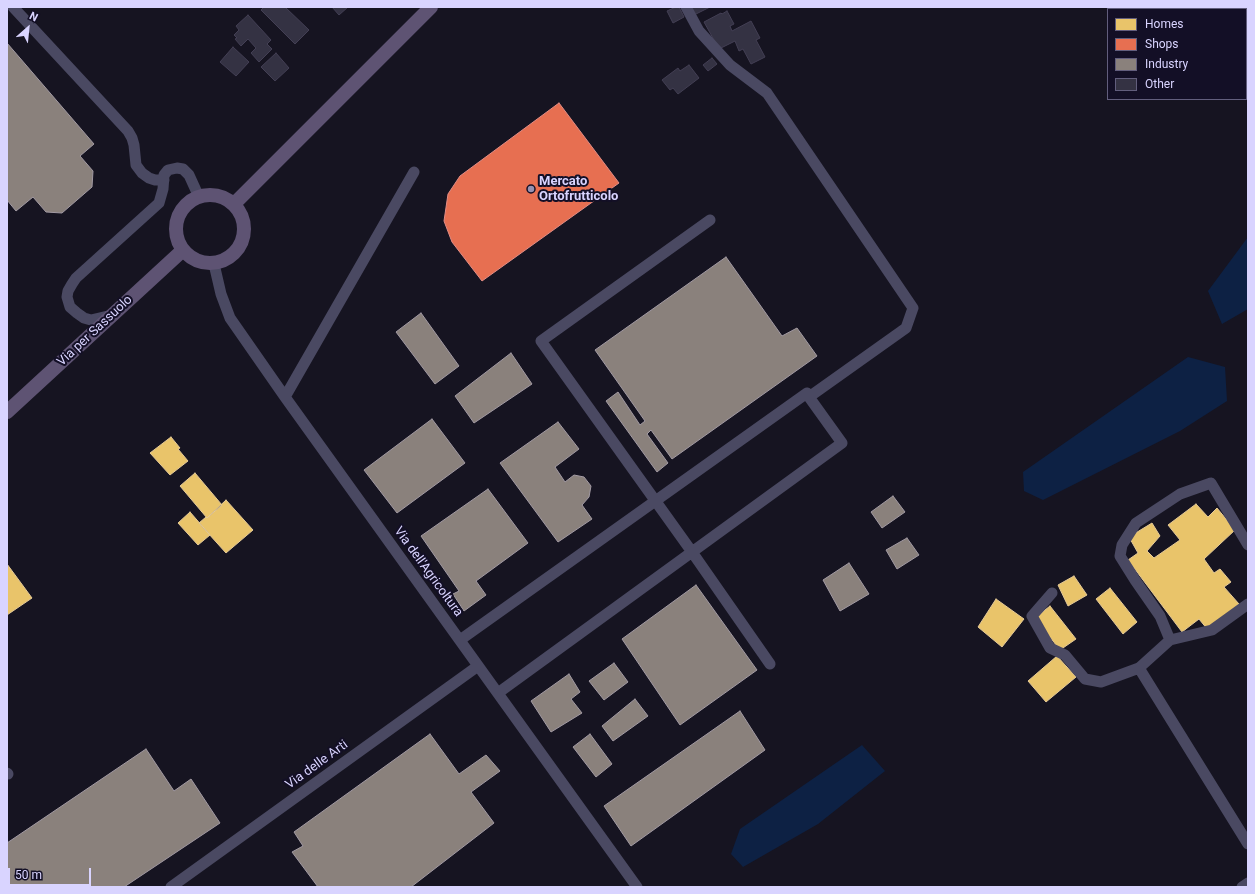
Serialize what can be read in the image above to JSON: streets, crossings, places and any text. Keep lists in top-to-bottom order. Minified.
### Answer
{"streets":{"main road":["Via per Sassuolo"],"street":["Via dell'Agricoltura","Via delle Arti"]},"crossings":[["Via per Sassuolo","Via dell'Agricoltura"],["Via dell'Agricoltura","Via delle Arti"]],"places":["Mercato Ortofrutticolo"],"legend":["Homes","Shops","Industry","Other"],"scale_bar":"50 m","north":"top right"}
